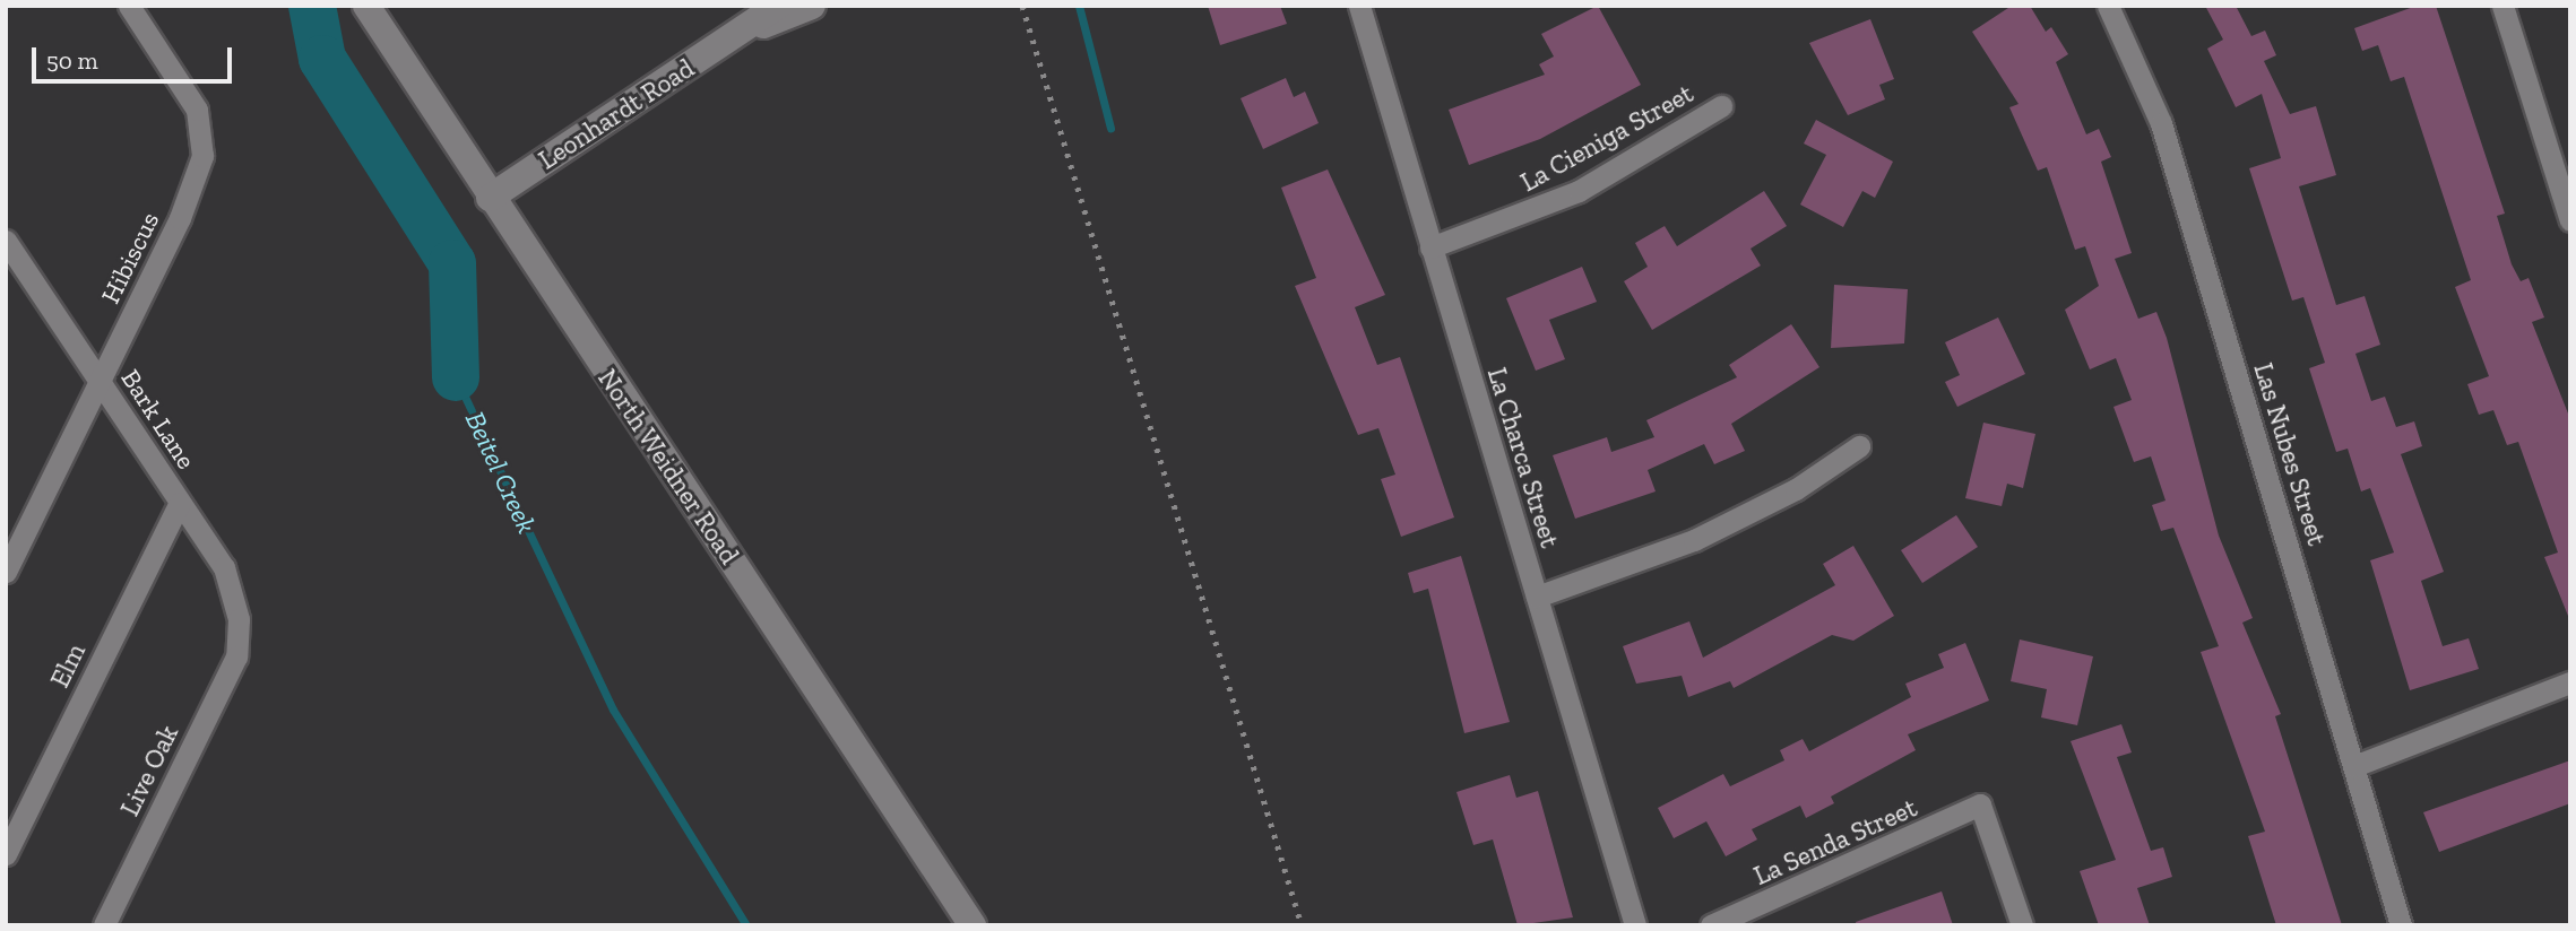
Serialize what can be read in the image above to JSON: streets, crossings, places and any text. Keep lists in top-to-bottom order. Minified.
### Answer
{"streets":{"street":["Leonhardt Road","La Cieniga Street","Hibiscus","Bark Lane","Las Nubes Street","La Charca Street","North Weidner Road","Elm","Live Oak","La Senda Street"]},"crossings":[["Leonhardt Road","North Weidner Road"],["La Cieniga Street","La Charca Street"],["Hibiscus","Bark Lane"],["Bark Lane","Elm"],["Bark Lane","Live Oak"]],"water":["Beitel Creek"],"scale_bar":"50 m"}
